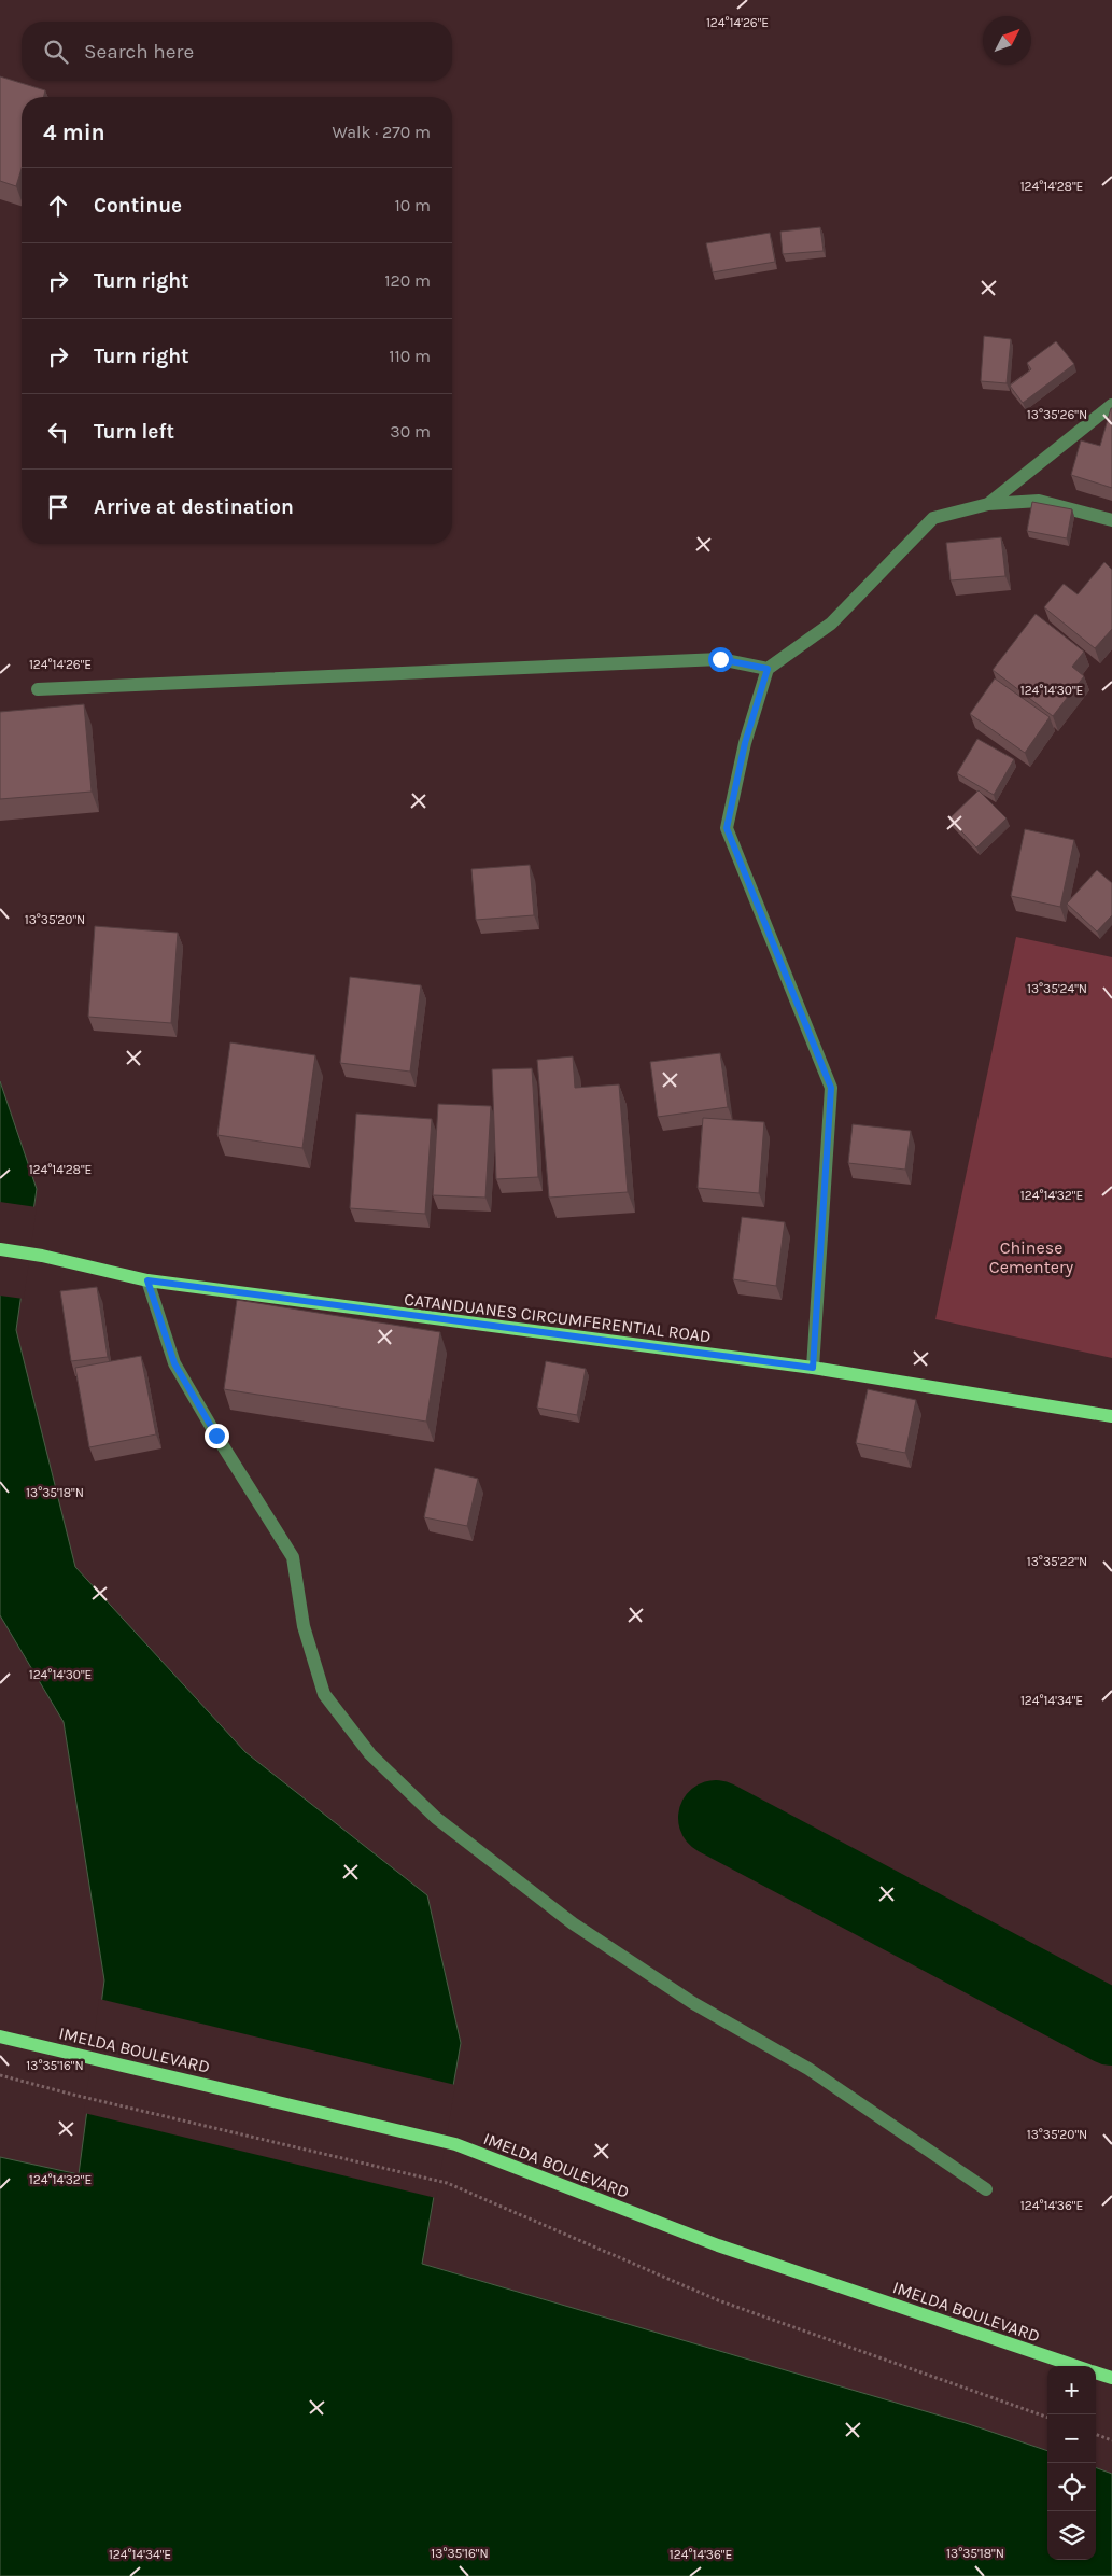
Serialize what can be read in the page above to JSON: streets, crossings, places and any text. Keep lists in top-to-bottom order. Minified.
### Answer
{"streets":{"main road":["CATANDUANES CIRCUMFERENTIAL ROAD","IMELDA BOULEVARD"]},"parks":["Chinese Cementery"],"north":"top right","page":{"search":"Search here","heading":["4 min","Walk · 270 m"],"list":[["Continue","10 m"],["Turn right","120 m"],["Turn right","110 m"],["Turn left","30 m"],"Arrive at destination"],"map_buttons":["+","−"]},"coordinates":["124°14'26\"E","124°14'28\"E","13°35'26\"N","124°14'30\"E","13°35'20\"N","13°35'24\"N","124°14'32\"E","13°35'18\"N","13°35'22\"N","124°14'34\"E","13°35'16\"N","124°14'36\"E"]}
